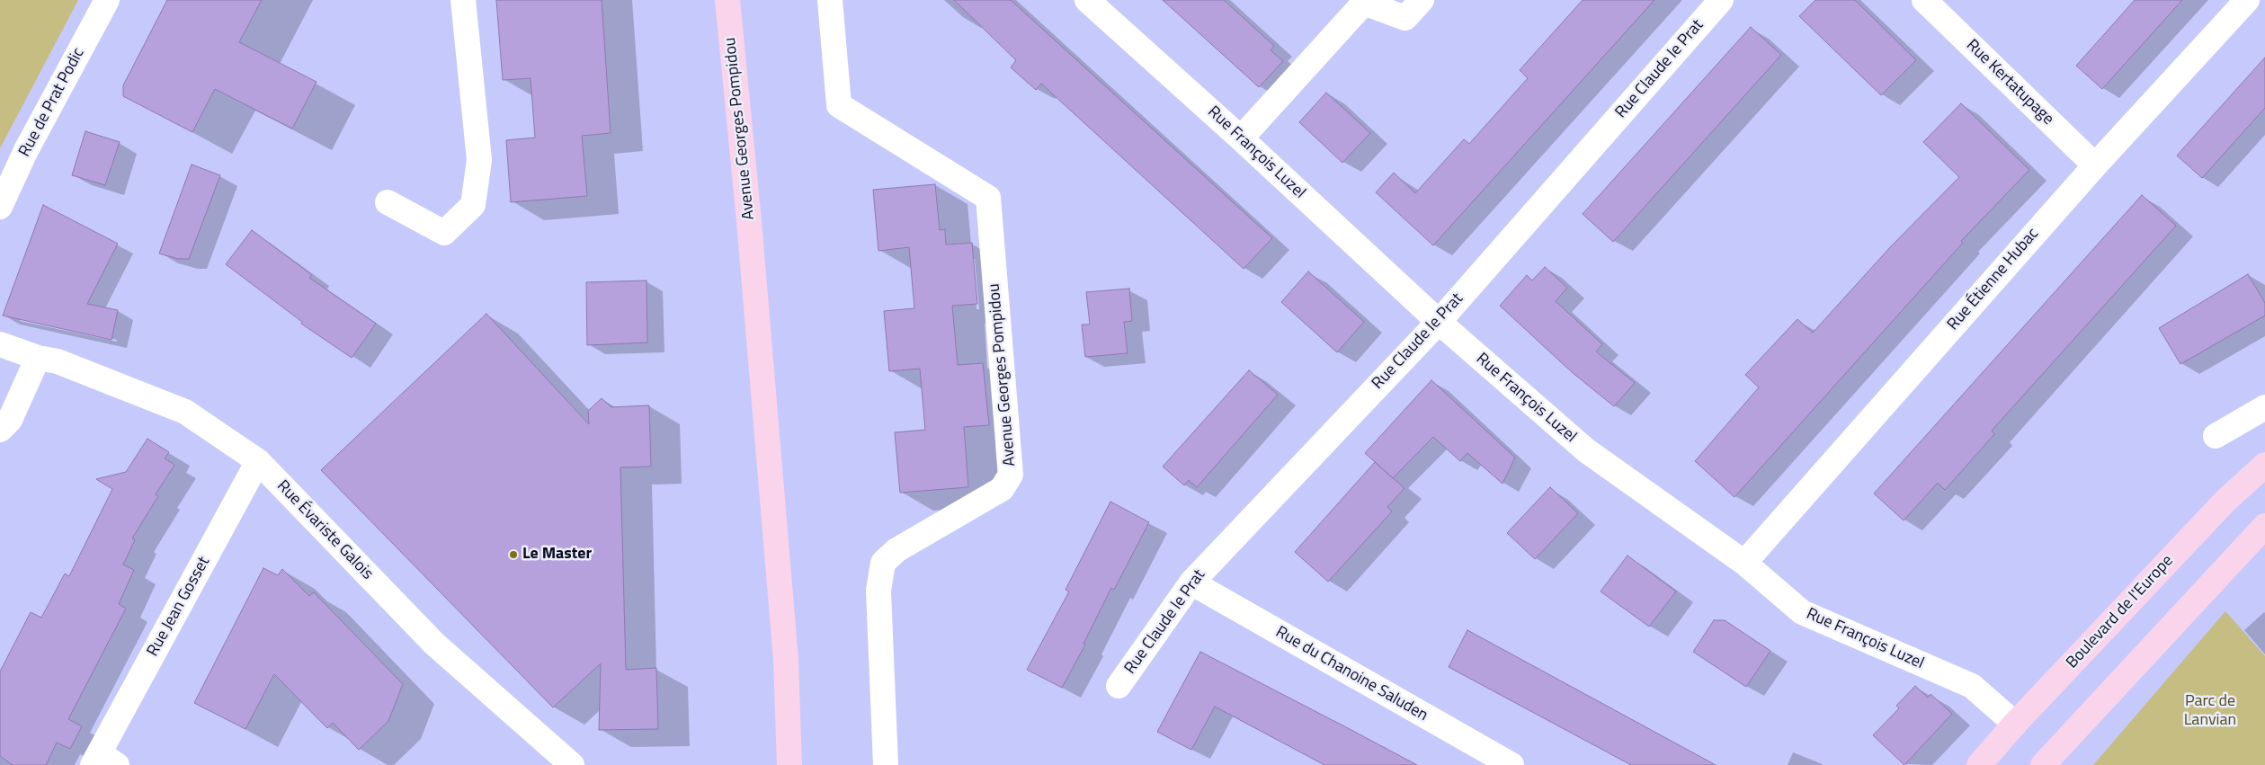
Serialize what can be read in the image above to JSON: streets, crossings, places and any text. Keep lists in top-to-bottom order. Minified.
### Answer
{"streets":{"main road":["Avenue Georges Pompidou","Boulevard de l'Europe"],"street":["Rue Claude le Prat","Rue Kertatupage","Rue de Prat Podic","Rue François Luzel","Rue Étienne Hubac","Rue Évariste Galois","Rue Jean Gosset","Rue du Chanoine Saluden"]},"crossings":[["Rue Claude le Prat","Rue François Luzel"],["Rue Claude le Prat","Rue du Chanoine Saluden"],["Rue Kertatupage","Rue Étienne Hubac"],["Rue François Luzel","Rue Étienne Hubac"],["Rue François Luzel","Boulevard de l'Europe"],["Rue Évariste Galois","Rue Jean Gosset"]],"parks":["Parc de Lanvian"],"places":["Le Master"]}
